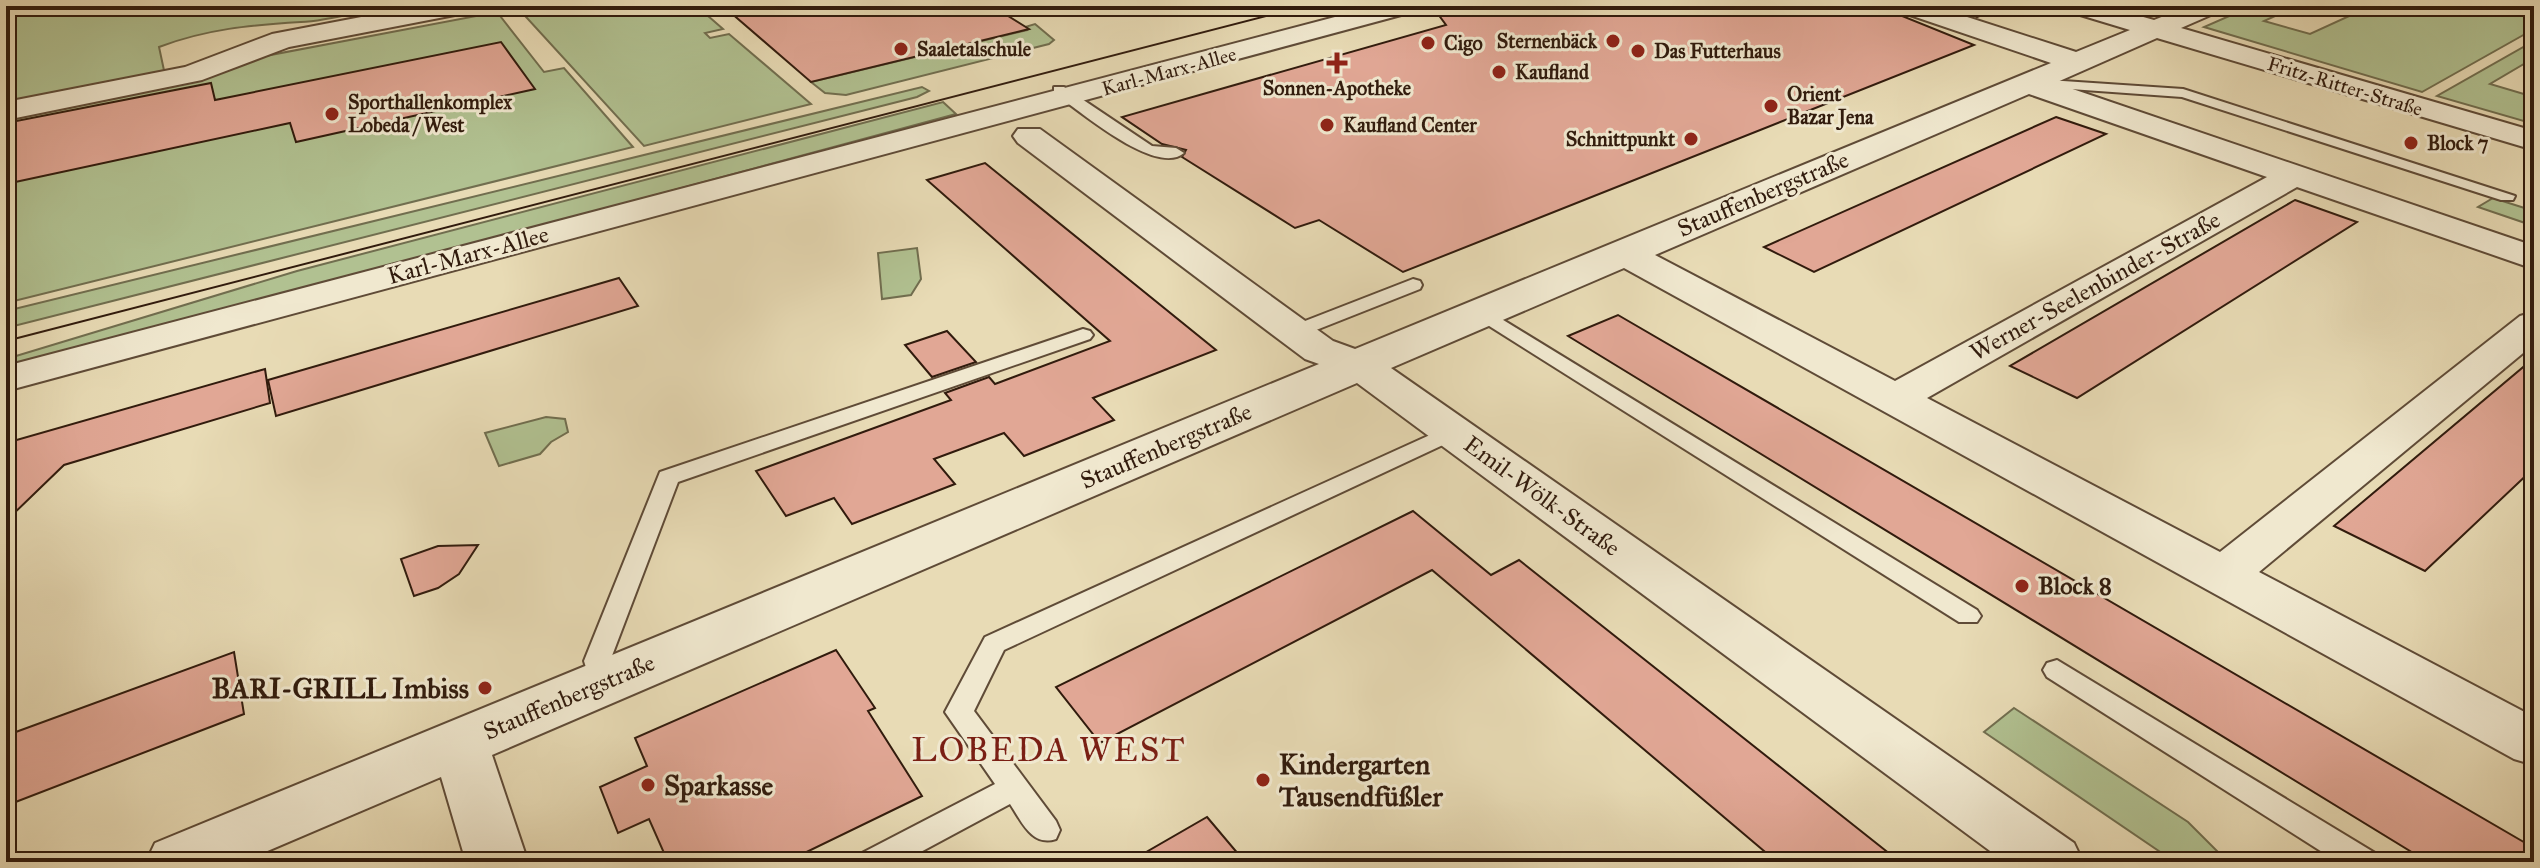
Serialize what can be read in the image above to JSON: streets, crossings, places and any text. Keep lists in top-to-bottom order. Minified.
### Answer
{"streets":{"street":["Karl-Marx-Allee","Fritz-Ritter-Straße","Stauffenbergstraße","Werner-Seelenbinder-Straße","Emil-Wölk-Straße"]},"crossings":[["Fritz-Ritter-Straße","Stauffenbergstraße"],["Stauffenbergstraße","Emil-Wölk-Straße"]],"districts":["LOBEDA WEST"],"places":{"other":["Sternenbäck","Cigo","Saaletalschule","Das Futterhaus","Kaufland","Orient Bazar Jena","Sporthallenkomplex Lobeda / West","Kaufland Center","Schnittpunkt","Block 7","Block 8","BARI-GRILL Imbiss","Kindergarten Tausendfüßler","Sparkasse"],"health":["Sonnen-Apotheke"]}}
